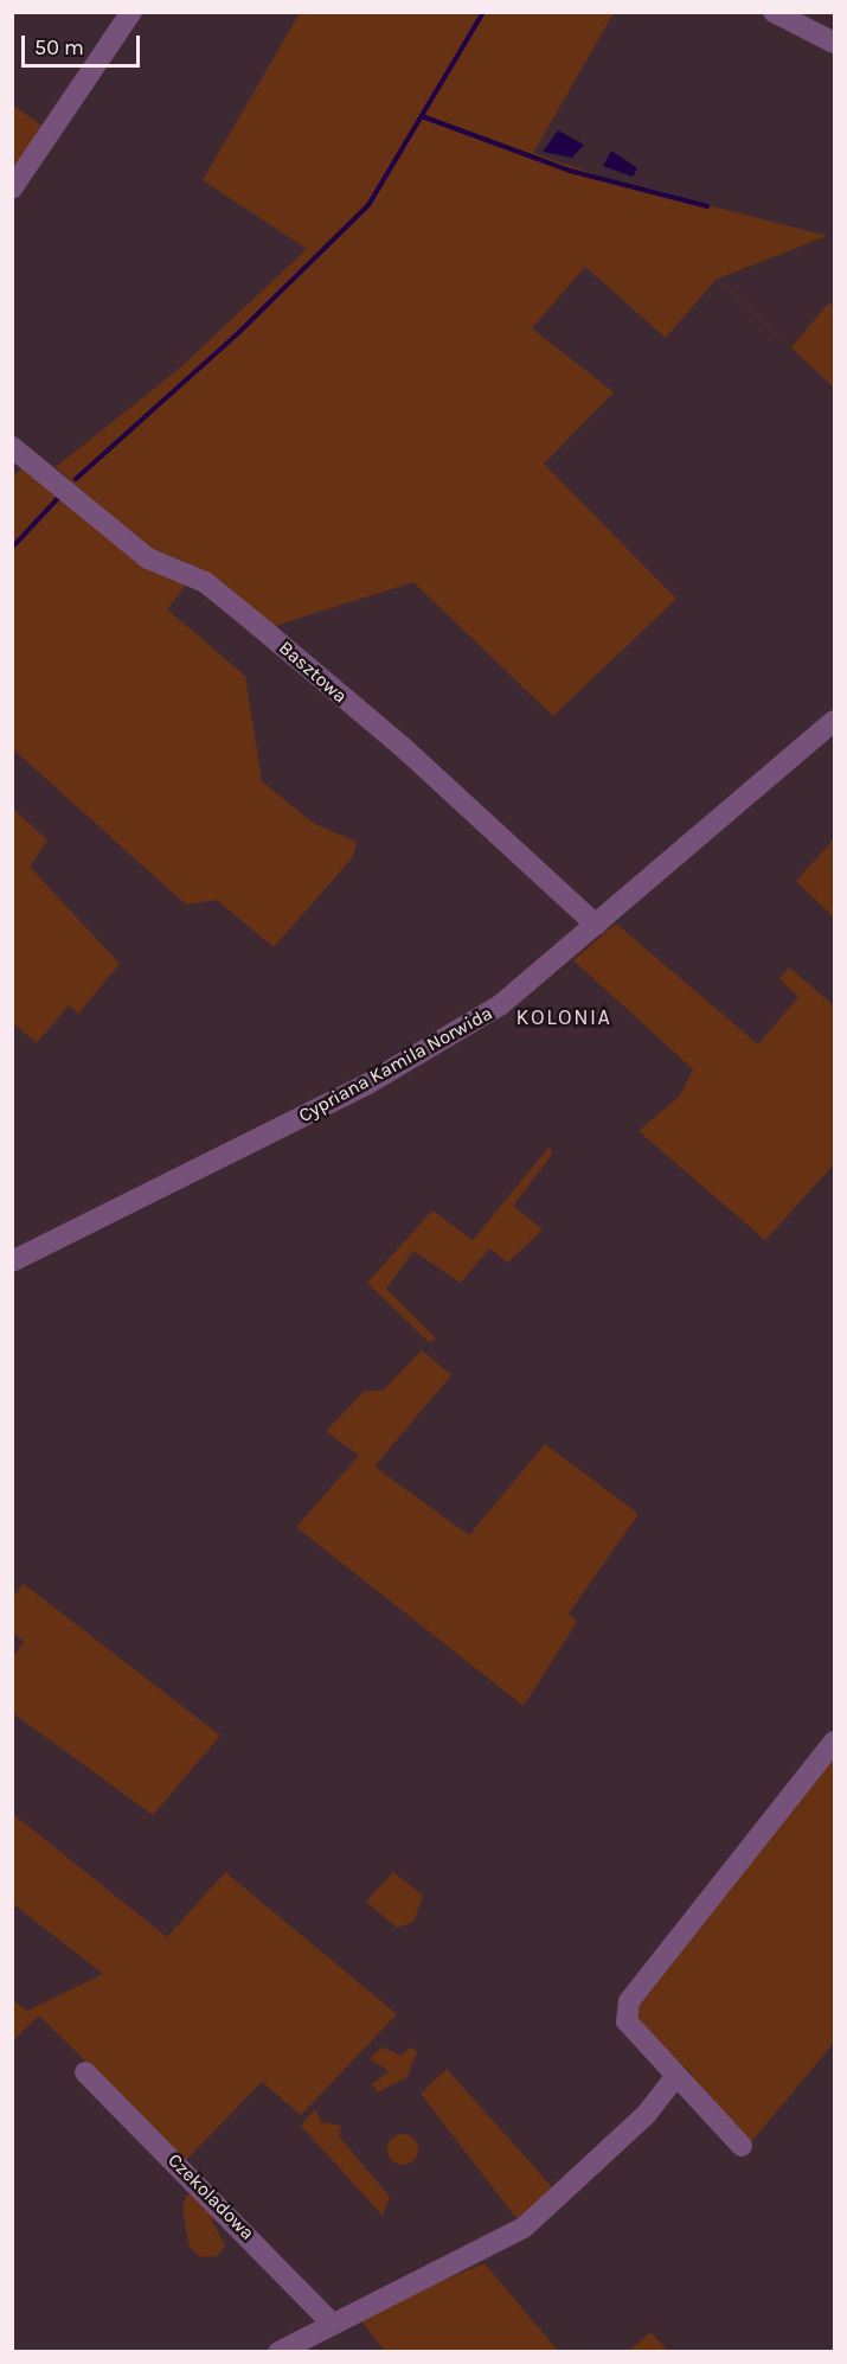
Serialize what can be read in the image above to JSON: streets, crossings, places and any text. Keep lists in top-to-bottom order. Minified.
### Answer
{"streets":{"street":["Basztowa","Cypriana Kamila Norwida","Czekoladowa"]},"crossings":[["Basztowa","Cypriana Kamila Norwida"]],"districts":["KOLONIA"],"scale_bar":"50 m"}
